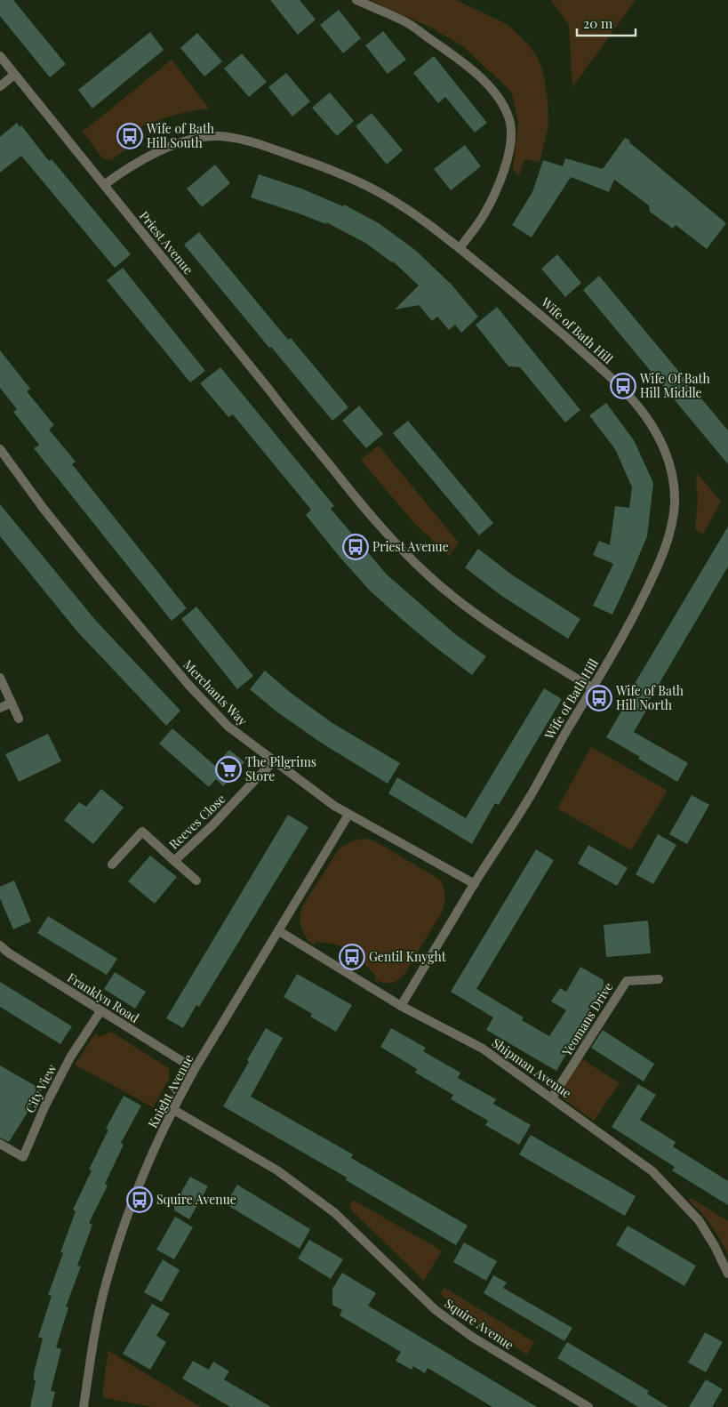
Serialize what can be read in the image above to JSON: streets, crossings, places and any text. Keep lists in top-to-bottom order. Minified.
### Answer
{"streets":{"street":["Priest Avenue","Wife of Bath Hill","Merchants Way","Reeves Close","Franklyn Road","Yeomans Drive","Shipman Avenue","City View","Knight Avenue","Squire Avenue"]},"crossings":[["Priest Avenue","Wife of Bath Hill"],["Wife of Bath Hill","Merchants Way"],["Wife of Bath Hill","Shipman Avenue"],["Merchants Way","Reeves Close"],["Merchants Way","Knight Avenue"],["Franklyn Road","City View"],["Franklyn Road","Knight Avenue"],["Yeomans Drive","Shipman Avenue"],["Shipman Avenue","Knight Avenue"],["Knight Avenue","Squire Avenue"]],"places":{"bus stop":["Wife of Bath Hill South","Wife Of Bath Hill Middle","Priest Avenue","Wife of Bath Hill North","Gentil Knyght","Squire Avenue"],"supermarket":["The Pilgrims Store"]},"scale_bar":"20 m"}
